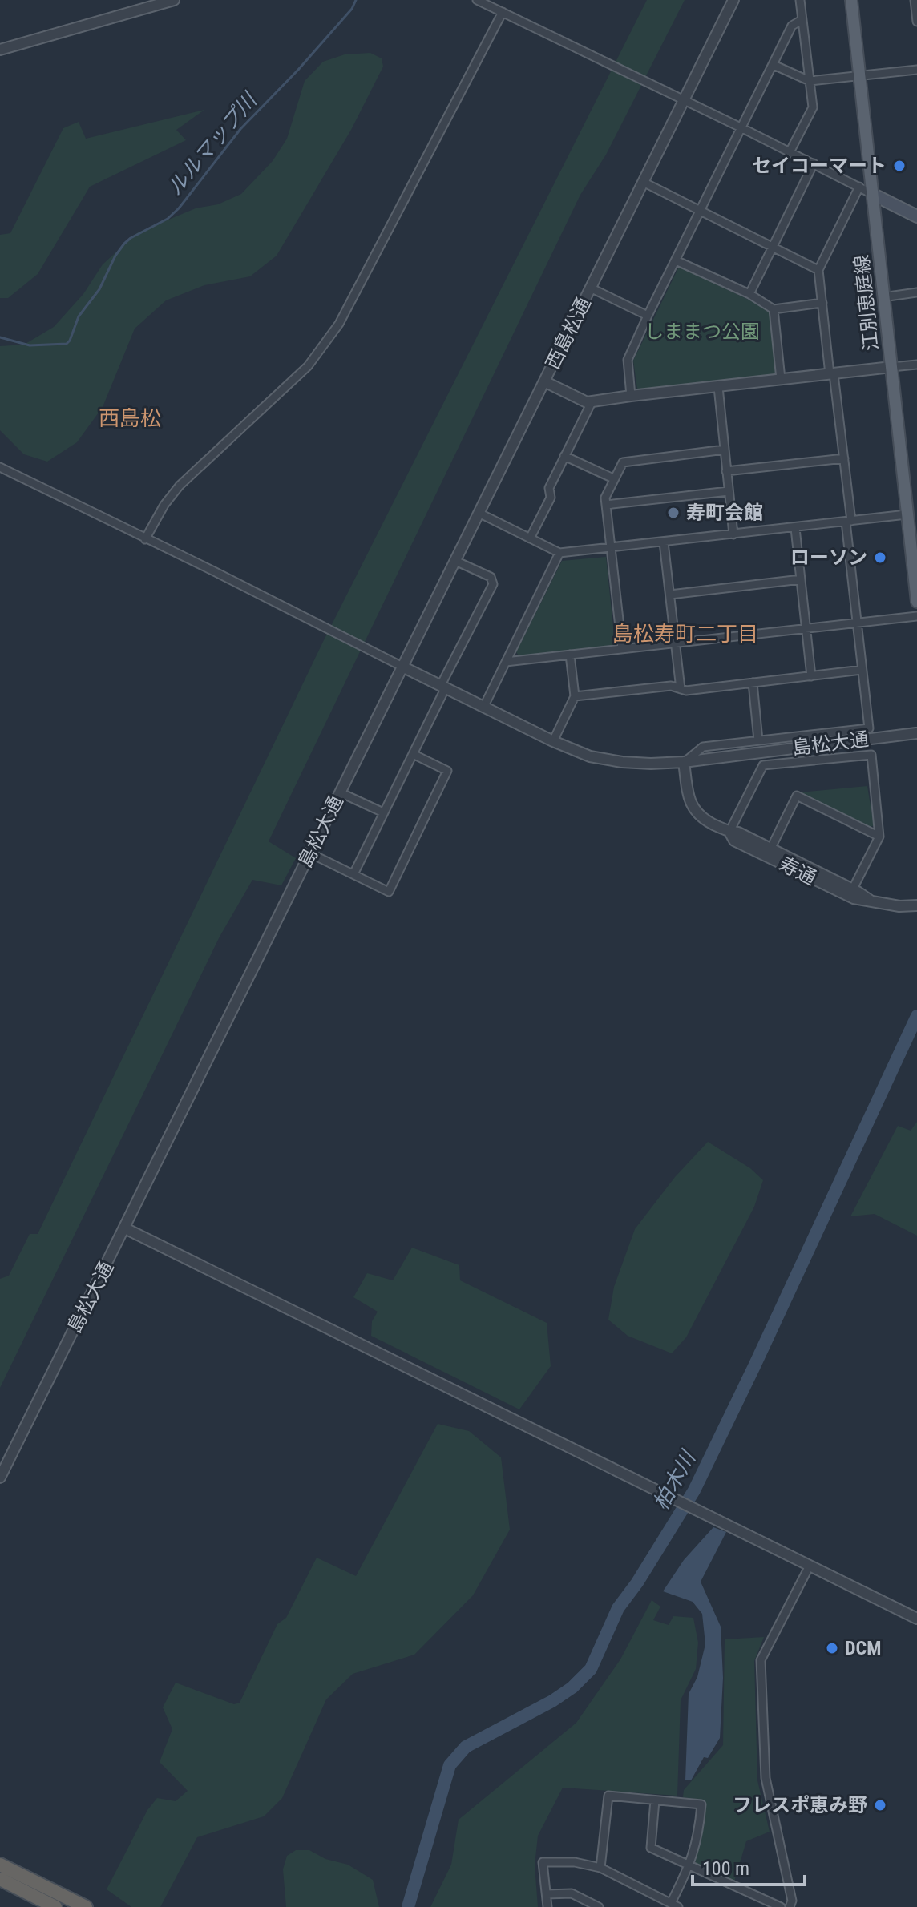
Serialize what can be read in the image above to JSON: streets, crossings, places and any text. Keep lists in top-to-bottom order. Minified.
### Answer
{"streets":{"main road":["江別恵庭線"],"street":["西島松通","島松大通","寿通"]},"crossings":[["西島松通","島松大通"],["島松大通","寿通"]],"districts":["西島松","島松寿町二丁目"],"water":["ルルマップ川","柏木川"],"parks":["しままつ公園"],"places":["セイコーマート","寿町会館","ローソン","DCM","フレスポ恵み野"],"scale_bar":"100 m"}
